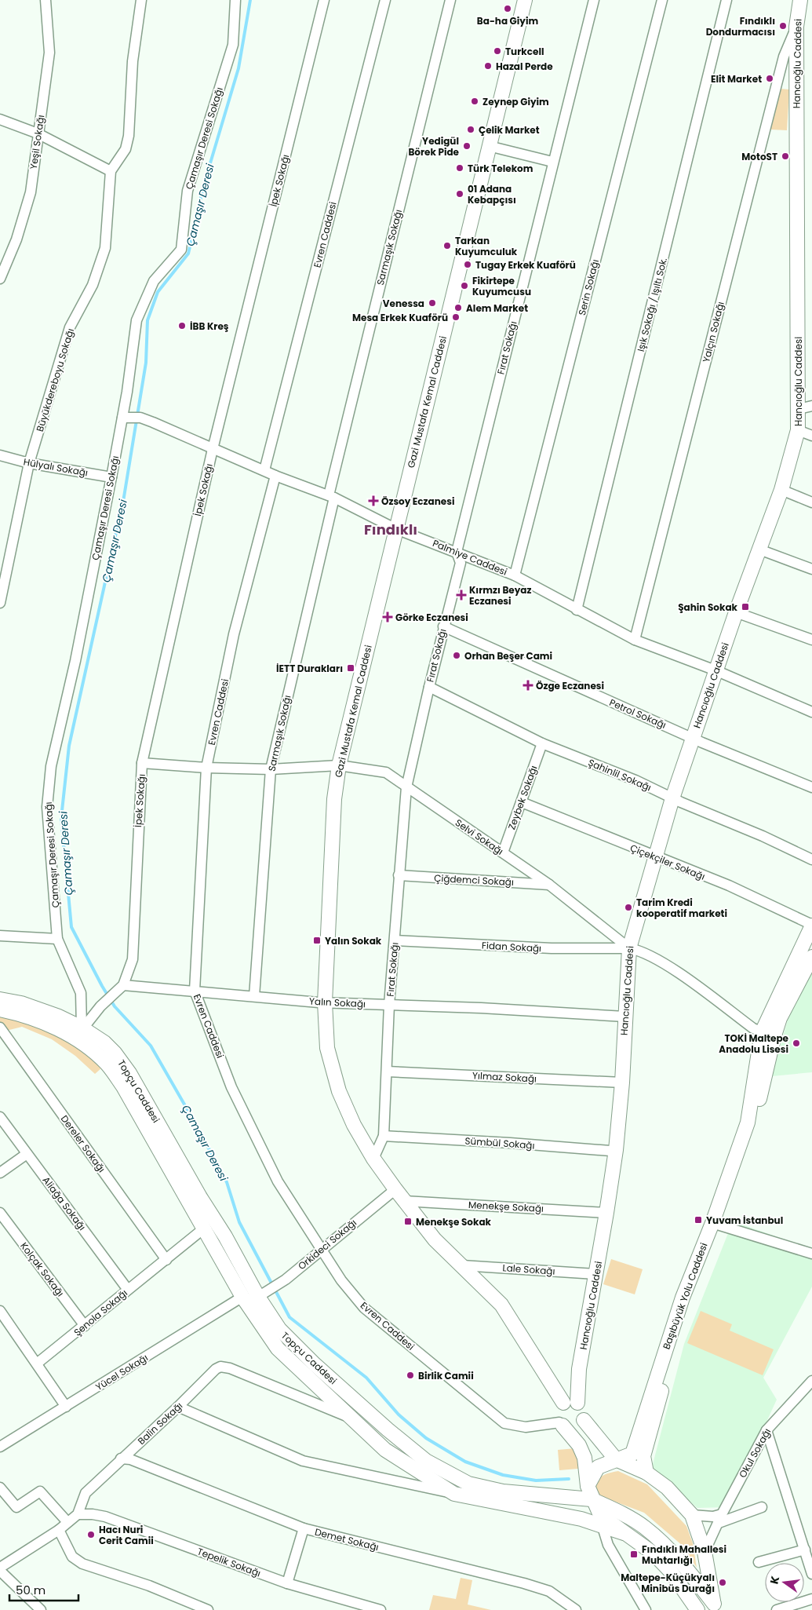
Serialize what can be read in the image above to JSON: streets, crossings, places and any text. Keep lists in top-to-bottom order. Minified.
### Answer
{"streets":{"street":["Hancıoğlu Caddesi","Çamaşır Deresi Sokağı","Yeşil Sokağı","İpek Sokağı","Evren Caddesi","Sarmaşık Sokağı","Serin Sokağı","Işık Sokağı / Işıltı Sok.","Yalçın Sokağı","Fırat Sokağı","Büyükdereboyu Sokağı","Gazi Mustafa Kemal Caddesi","Hülyalı Sokağı","Palmiye Caddesi","Petrol Sokağı","Şahinlil Sokağı","Zeybek Sokağı","Selvi Sokağı","Çiçekçiler Sokağı","Çiğdemci Sokağı","Fidan Sokağı","Yalın Sokağı","Yılmaz Sokağı","Topçu Caddesi","Sümbül Sokağı","Dereler Sokağı","Aliağa Sokağı","Menekşe Sokağı","Orkideci Sokağı","Kolçak Sokağı","Lale Sokağı","Başıbüyük Yolu Caddesi","Şenola Sokağı","Yücel Sokağı","Balin Sokağı","Okul Sokağı","Demet Sokağı","Tepelik Sokağı"]},"crossings":[["Hancıoğlu Caddesi","Evren Caddesi"],["Hancıoğlu Caddesi","Yalçın Sokağı"],["Hancıoğlu Caddesi","Gazi Mustafa Kemal Caddesi"],["Hancıoğlu Caddesi","Palmiye Caddesi"],["Hancıoğlu Caddesi","Petrol Sokağı"],["Hancıoğlu Caddesi","Şahinlil Sokağı"],["Hancıoğlu Caddesi","Selvi Sokağı"],["Hancıoğlu Caddesi","Çiçekçiler Sokağı"],["Hancıoğlu Caddesi","Fidan Sokağı"],["Hancıoğlu Caddesi","Yalın Sokağı"],["Hancıoğlu Caddesi","Yılmaz Sokağı"],["Hancıoğlu Caddesi","Sümbül Sokağı"],["Hancıoğlu Caddesi","Menekşe Sokağı"],["Hancıoğlu Caddesi","Lale Sokağı"],["Çamaşır Deresi Sokağı","Hülyalı Sokağı"],["Çamaşır Deresi Sokağı","Palmiye Caddesi"],["Çamaşır Deresi Sokağı","Topçu Caddesi"],["İpek Sokağı","Palmiye Caddesi"],["İpek Sokağı","Selvi Sokağı"],["İpek Sokağı","Yalın Sokağı"],["Evren Caddesi","Gazi Mustafa Kemal Caddesi"],["Evren Caddesi","Palmiye Caddesi"],["Evren Caddesi","Selvi Sokağı"],["Evren Caddesi","Yalın Sokağı"],["Evren Caddesi","Orkideci Sokağı"],["Sarmaşık Sokağı","Palmiye Caddesi"],["Sarmaşık Sokağı","Selvi Sokağı"],["Sarmaşık Sokağı","Yalın Sokağı"],["Serin Sokağı","Palmiye Caddesi"],["Işık Sokağı / Işıltı Sok.","Palmiye Caddesi"],["Yalçın Sokağı","Palmiye Caddesi"],["Fırat Sokağı","Gazi Mustafa Kemal Caddesi"],["Fırat Sokağı","Palmiye Caddesi"],["Fırat Sokağı","Petrol Sokağı"],["Fırat Sokağı","Şahinlil Sokağı"],["Fırat Sokağı","Selvi Sokağı"],["Fırat Sokağı","Çiğdemci Sokağı"],["Fırat Sokağı","Fidan Sokağı"],["Fırat Sokağı","Yalın Sokağı"],["Fırat Sokağı","Yılmaz Sokağı"],["Fırat Sokağı","Sümbül Sokağı"],["Büyükdereboyu Sokağı","Hülyalı Sokağı"],["Gazi Mustafa Kemal Caddesi","Palmiye Caddesi"],["Gazi Mustafa Kemal Caddesi","Selvi Sokağı"],["Gazi Mustafa Kemal Caddesi","Yalın Sokağı"],["Gazi Mustafa Kemal Caddesi","Menekşe Sokağı"],["Gazi Mustafa Kemal Caddesi","Orkideci Sokağı"],["Gazi Mustafa Kemal Caddesi","Lale Sokağı"],["Şahinlil Sokağı","Zeybek Sokağı"],["Zeybek Sokağı","Selvi Sokağı"],["Zeybek Sokağı","Çiçekçiler Sokağı"],["Selvi Sokağı","Çiğdemci Sokağı"],["Selvi Sokağı","Fidan Sokağı"],["Selvi Sokağı","Başıbüyük Yolu Caddesi"],["Çiçekçiler Sokağı","Başıbüyük Yolu Caddesi"],["Topçu Caddesi","Orkideci Sokağı"],["Topçu Caddesi","Şenola Sokağı"],["Topçu Caddesi","Yücel Sokağı"],["Topçu Caddesi","Balin Sokağı"],["Dereler Sokağı","Şenola Sokağı"],["Aliağa Sokağı","Şenola Sokağı"],["Kolçak Sokağı","Şenola Sokağı"],["Balin Sokağı","Demet Sokağı"],["Balin Sokağı","Tepelik Sokağı"]],"districts":["Fındıklı"],"water":["Çamaşır Deresi"],"places":{"other":["Ba-ha Giyim","Fındıklı Dondurmacısı","Turkcell","Hazal Perde","Elit Market","Zeynep Giyim","Çelik Market","Yedigül Börek Pide","MotoST","Türk Telekom","01 Adana Kebapçısı","Tarkan Kuyumculuk","Tugay Erkek Kuaförü","Fikirtepe Kuyumcusu","Venessa","Alem Market","Mesa Erkek Kuaförü","İBB Kreş","Orhan Beşer Cami","Tarim Kredi kooperatif marketi","TOKİ Maltepe Anadolu Lisesi","Birlik Camii","Hacı Nuri Cerit Camii","Maltepe-Küçükyalı Minibüs Durağı"],"health":["Özsoy Eczanesi","Kırmzı Beyaz Eczanesi","Görke Eczanesi","Özge Eczanesi"],"transit":["Şahin Sokak","İETT Durakları","Yalın Sokak","Yuvam İstanbul","Menekşe Sokak","Fındıklı Mahallesi Muhtarlığı"]},"scale_bar":"50 m","north":"left"}
